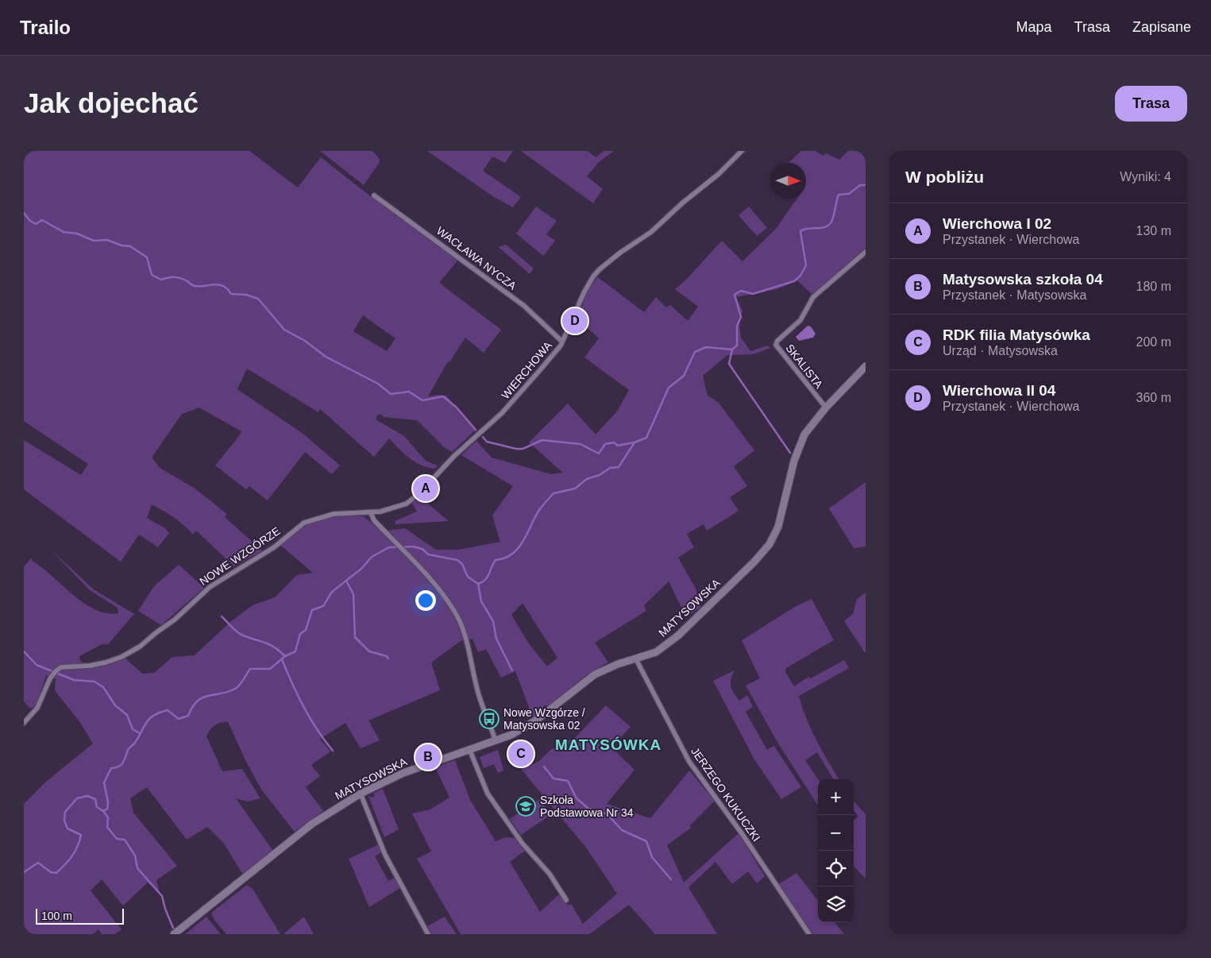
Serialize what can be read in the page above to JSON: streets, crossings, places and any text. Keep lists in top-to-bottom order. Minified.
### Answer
{"streets":{"street":["WACŁAWA NYCZA","SKALISTA","WIERCHOWA","NOWE WZGÓRZE","MATYSOWSKA","JERZEGO KUKUCZKI"]},"crossings":[["WACŁAWA NYCZA","WIERCHOWA"],["SKALISTA","MATYSOWSKA"],["WIERCHOWA","NOWE WZGÓRZE"],["MATYSOWSKA","JERZEGO KUKUCZKI"]],"districts":["MATYSÓWKA"],"places":{"bus stop":["Nowe Wzgórze / Matysowska 02"],"school or university":["Szkoła Podstawowa Nr 34"]},"scale_bar":"100 m","north":"right","page":{"header":"Trailo","nav":["Mapa","Trasa","Zapisane"],"buttons":"Trasa","title":"Jak dojechać","heading":["W pobliżu","Wyniki: 4"],"list":[{"mark":"A","name":"Wierchowa I 02","note":"Przystanek · Wierchowa","value":"130 m"},{"mark":"B","name":"Matysowska szkoła 04","note":"Przystanek · Matysowska","value":"180 m"},{"mark":"C","name":"RDK filia Matysówka","note":"Urząd · Matysowska","value":"200 m"},{"mark":"D","name":"Wierchowa II 04","note":"Przystanek · Wierchowa","value":"360 m"}],"pins":["D","A","C","B"],"map_buttons":["+","−"],"scale":"100 m"}}
